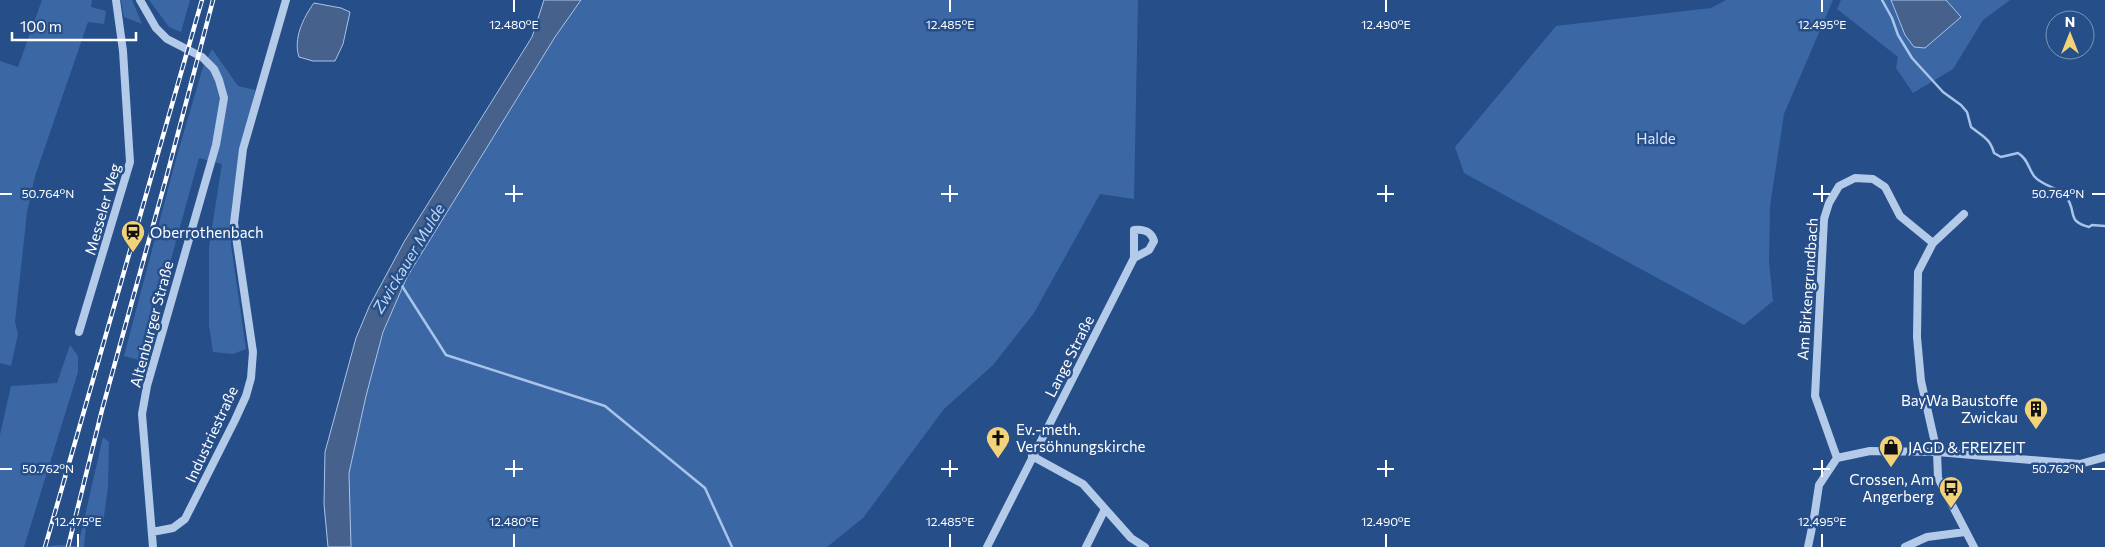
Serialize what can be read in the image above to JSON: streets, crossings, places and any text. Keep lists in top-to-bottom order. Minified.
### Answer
{"streets":{"street":["Messeler Weg","Am Birkengrundbach","Altenburger Straße","Lange Straße","Industriestraße"]},"crossings":[["Altenburger Straße","Industriestraße"]],"water":["Zwickauer Mulde"],"parks":["Halde"],"places":{"station":["Oberrothenbach"],"building":["BayWa Baustoffe Zwickau"],"church":["Ev.-meth. Versöhnungskirche"],"shop":["JAGD & FREIZEIT"],"bus stop":["Crossen, Am Angerberg"]},"scale_bar":"100 m","north":"top","coordinates":["12.480°E","12.485°E","12.490°E","12.495°E","50.764°N","50.762°N","12.475°E"]}
